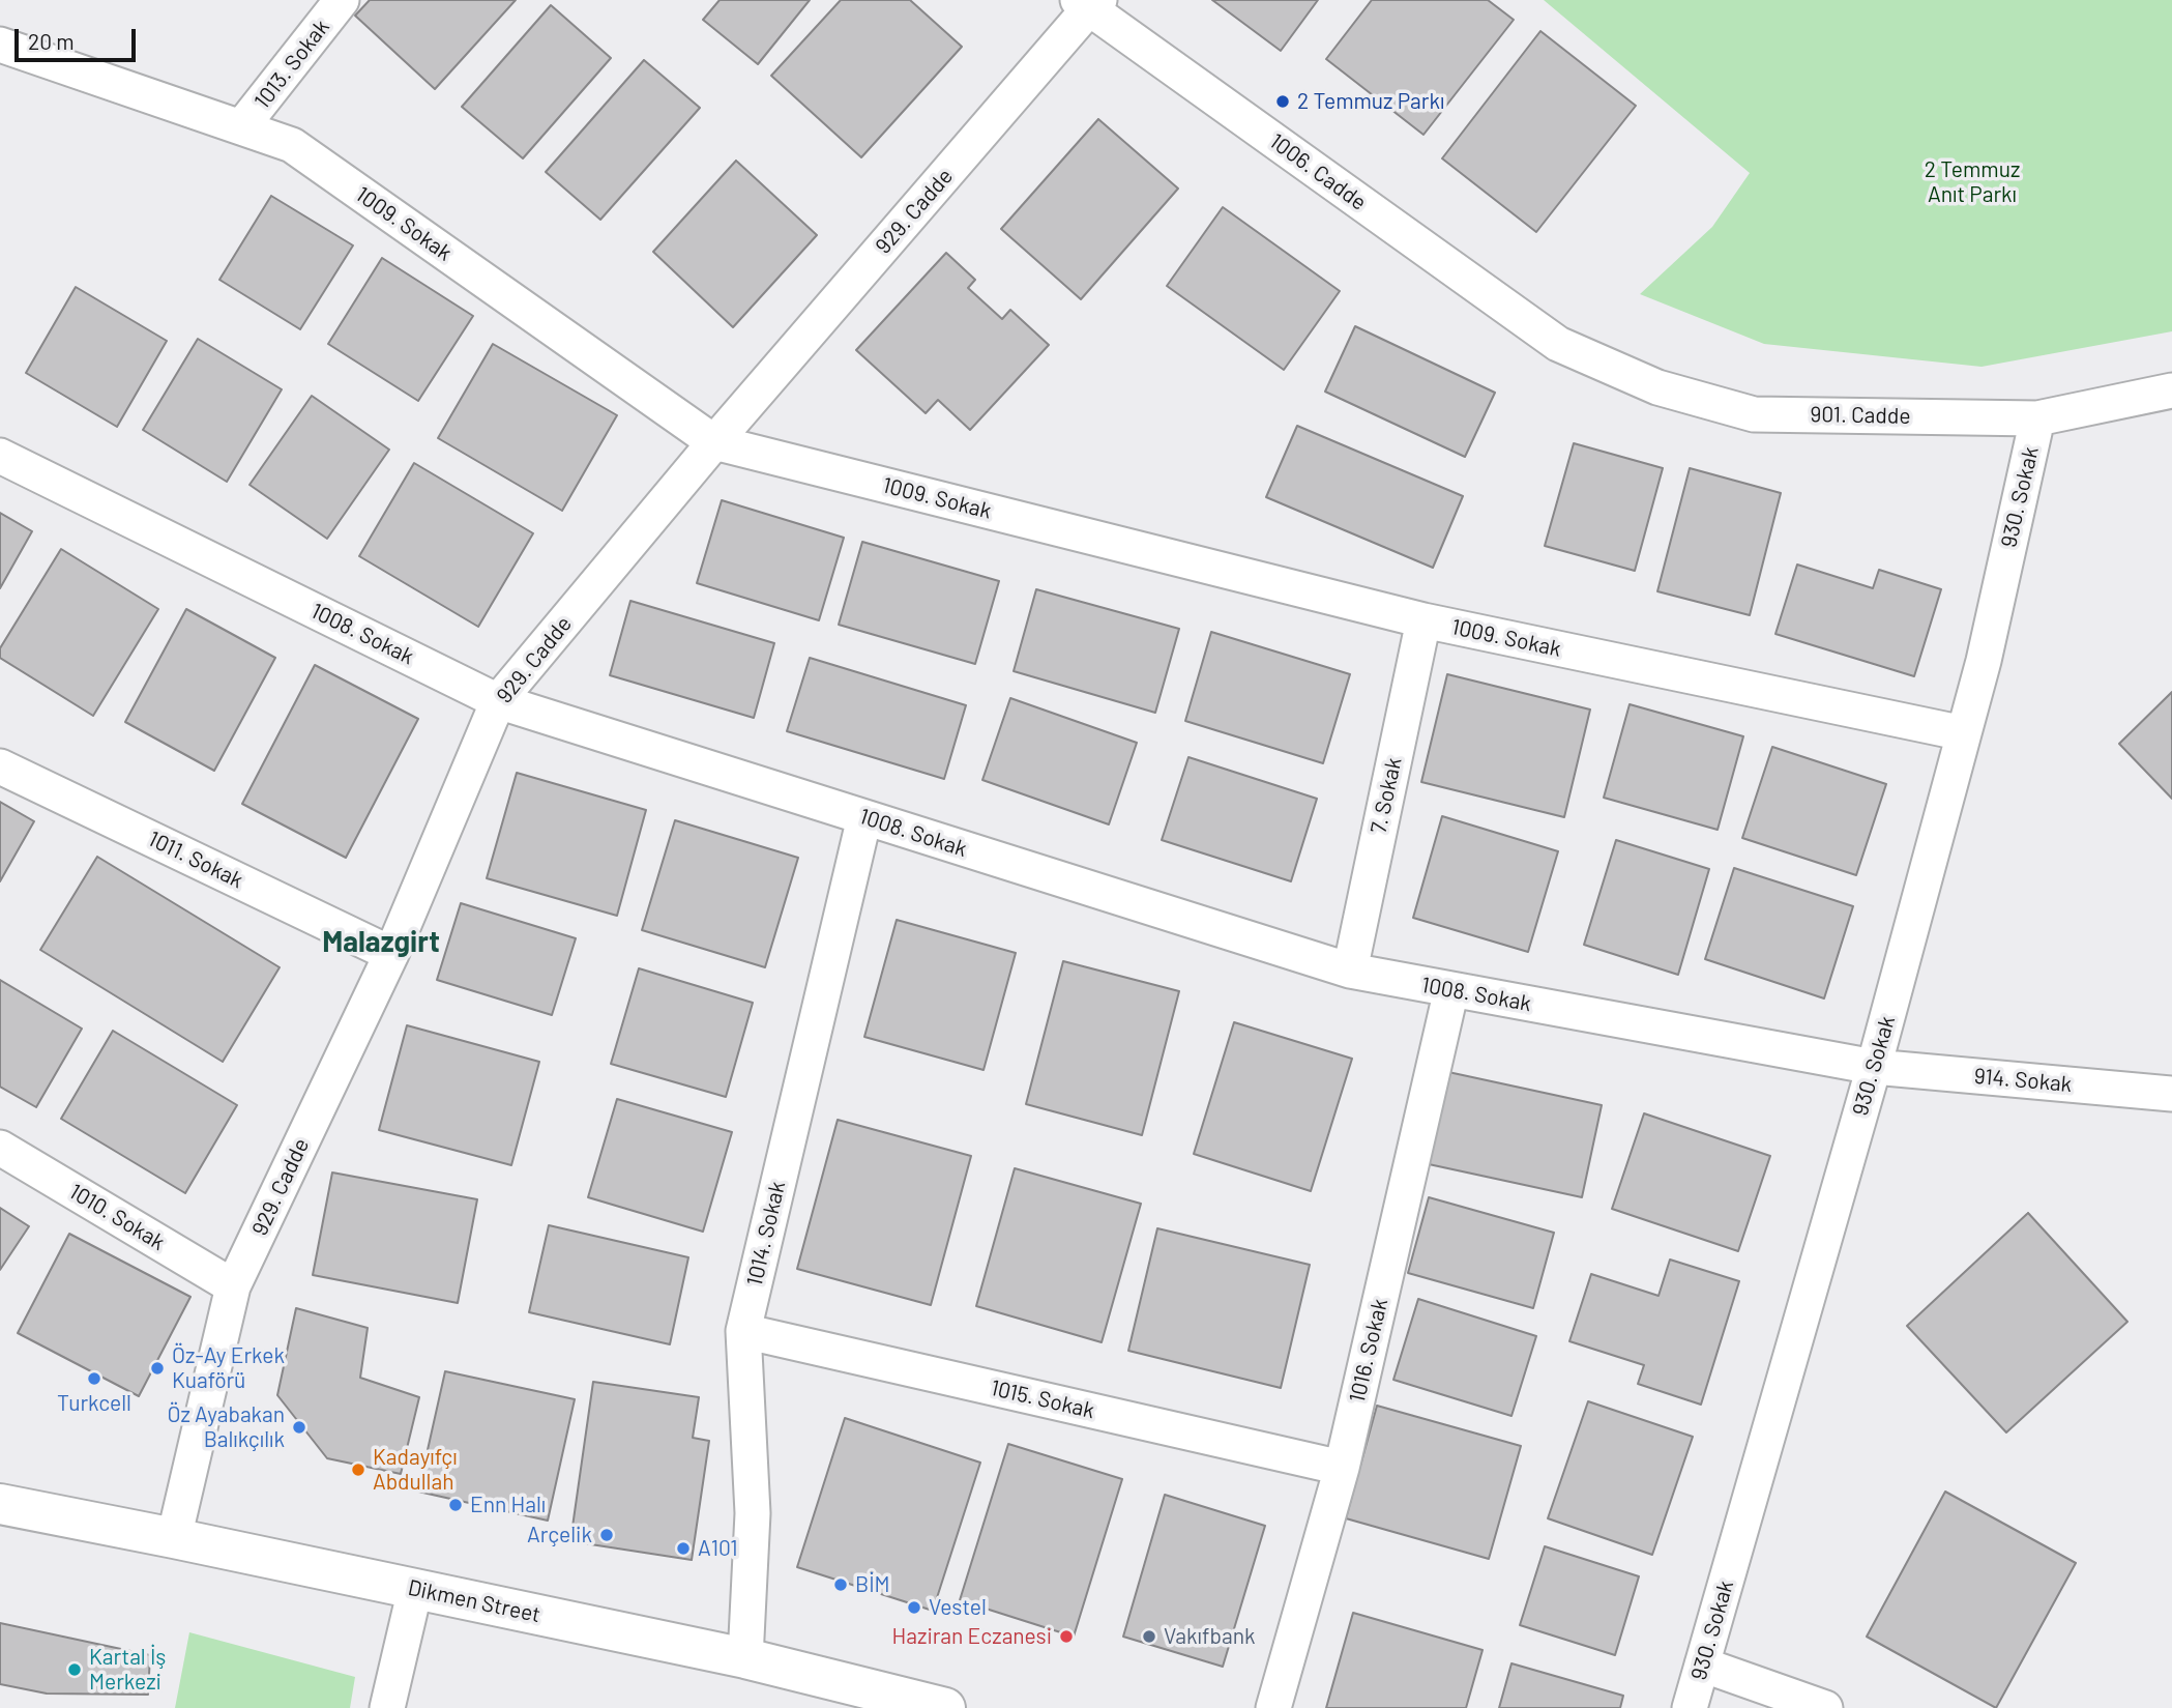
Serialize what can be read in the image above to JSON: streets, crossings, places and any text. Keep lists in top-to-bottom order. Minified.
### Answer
{"streets":{"main road":["Dikmen Street"],"street":["1013. Sokak","1006. Cadde","929. Cadde","1009. Sokak","901. Cadde","930. Sokak","1008. Sokak","7. Sokak","1011. Sokak","914. Sokak","1010. Sokak","1014. Sokak","1016. Sokak","1015. Sokak"]},"crossings":[["1013. Sokak","1009. Sokak"],["1006. Cadde","929. Cadde"],["1006. Cadde","901. Cadde"],["929. Cadde","1009. Sokak"],["929. Cadde","1008. Sokak"],["929. Cadde","1011. Sokak"],["929. Cadde","1010. Sokak"],["929. Cadde","Dikmen Street"],["1009. Sokak","930. Sokak"],["1009. Sokak","7. Sokak"],["901. Cadde","930. Sokak"],["930. Sokak","1008. Sokak"],["930. Sokak","914. Sokak"],["1008. Sokak","7. Sokak"],["1008. Sokak","914. Sokak"],["1008. Sokak","1014. Sokak"],["1008. Sokak","1016. Sokak"],["1014. Sokak","1015. Sokak"],["1014. Sokak","Dikmen Street"],["1016. Sokak","1015. Sokak"]],"districts":["Malazgirt"],"parks":["2 Temmuz Anıt Parkı"],"places":["2 Temmuz Parkı","Öz-Ay Erkek Kuaförü","Turkcell","Öz Ayabakan Balıkçılık","Kadayıfçı Abdullah","Enn Halı","Arçelik","A101","BİM","Vestel","Haziran Eczanesi","Vakıfbank","Kartal İş Merkezi"],"scale_bar":"20 m"}
